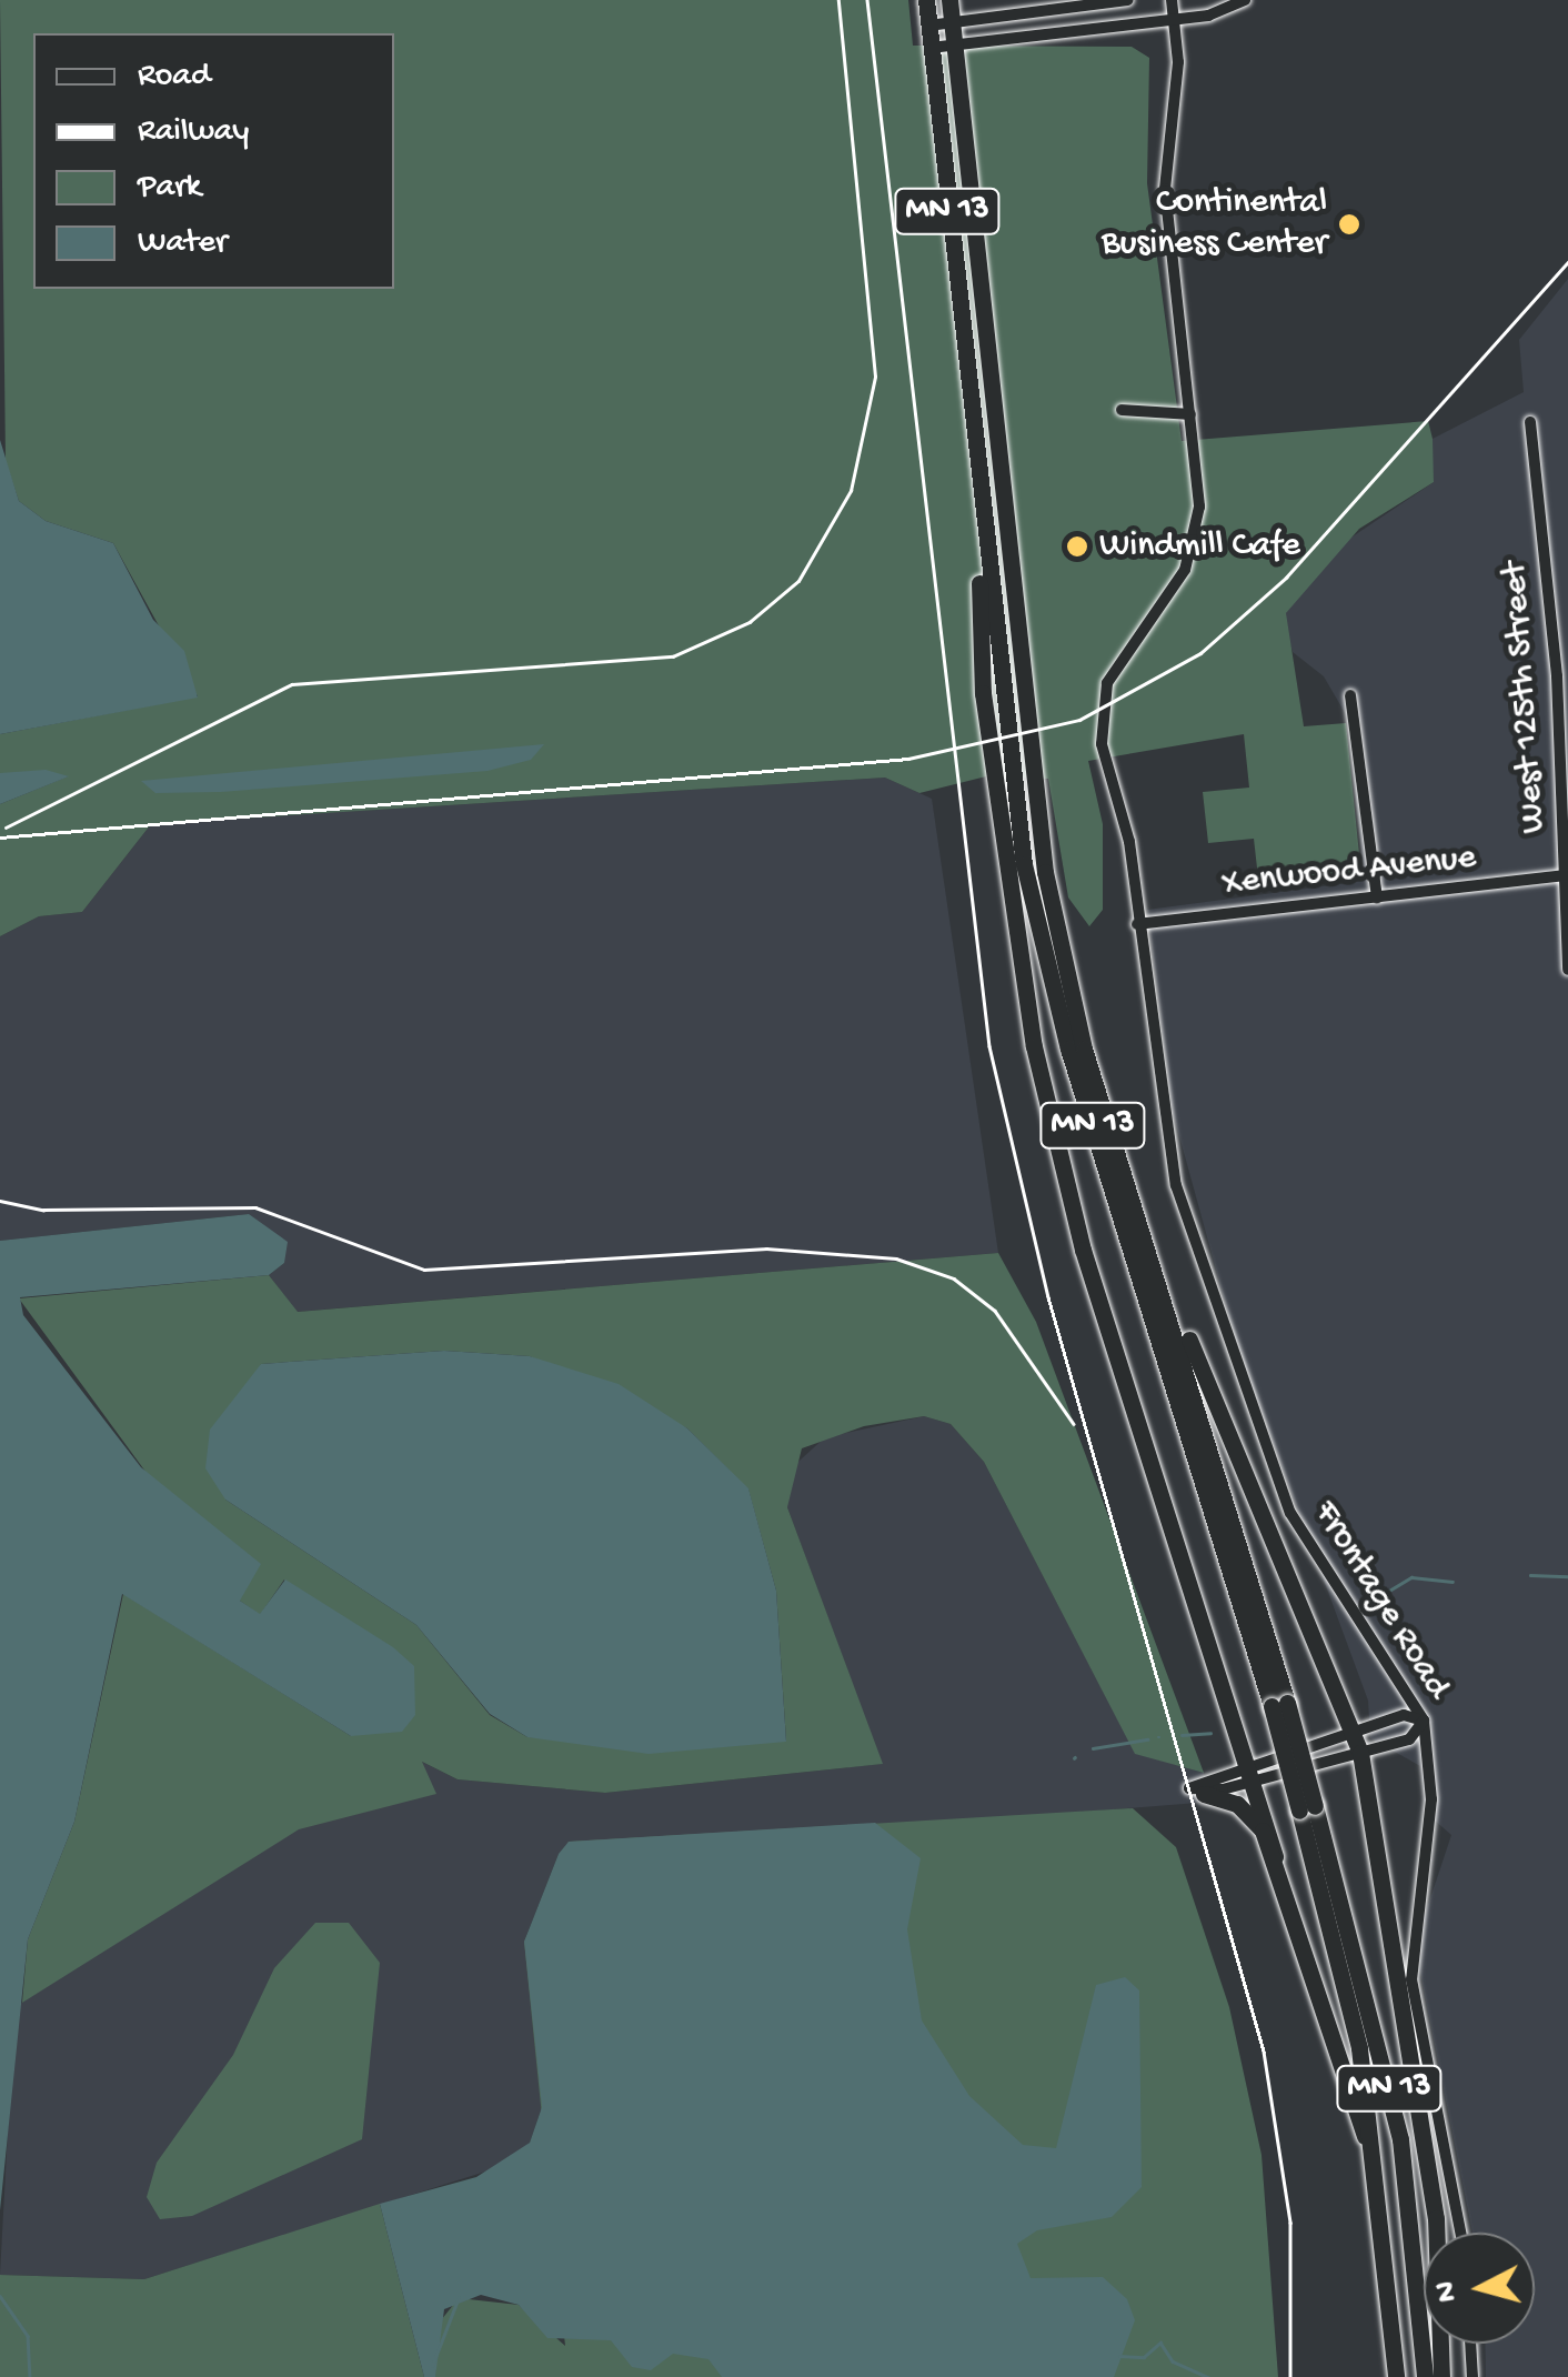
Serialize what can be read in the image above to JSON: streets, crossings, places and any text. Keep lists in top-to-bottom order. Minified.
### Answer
{"streets":{"highway":["MN 13"],"street":["West 125th Street","Xenwood Avenue","Frontage Road"]},"crossings":[["West 125th Street","Xenwood Avenue"],["Xenwood Avenue","Frontage Road"]],"places":["Continental Business Center","Windmill Cafe"],"legend":["Road","Railway","Park","Water"],"north":"left"}
